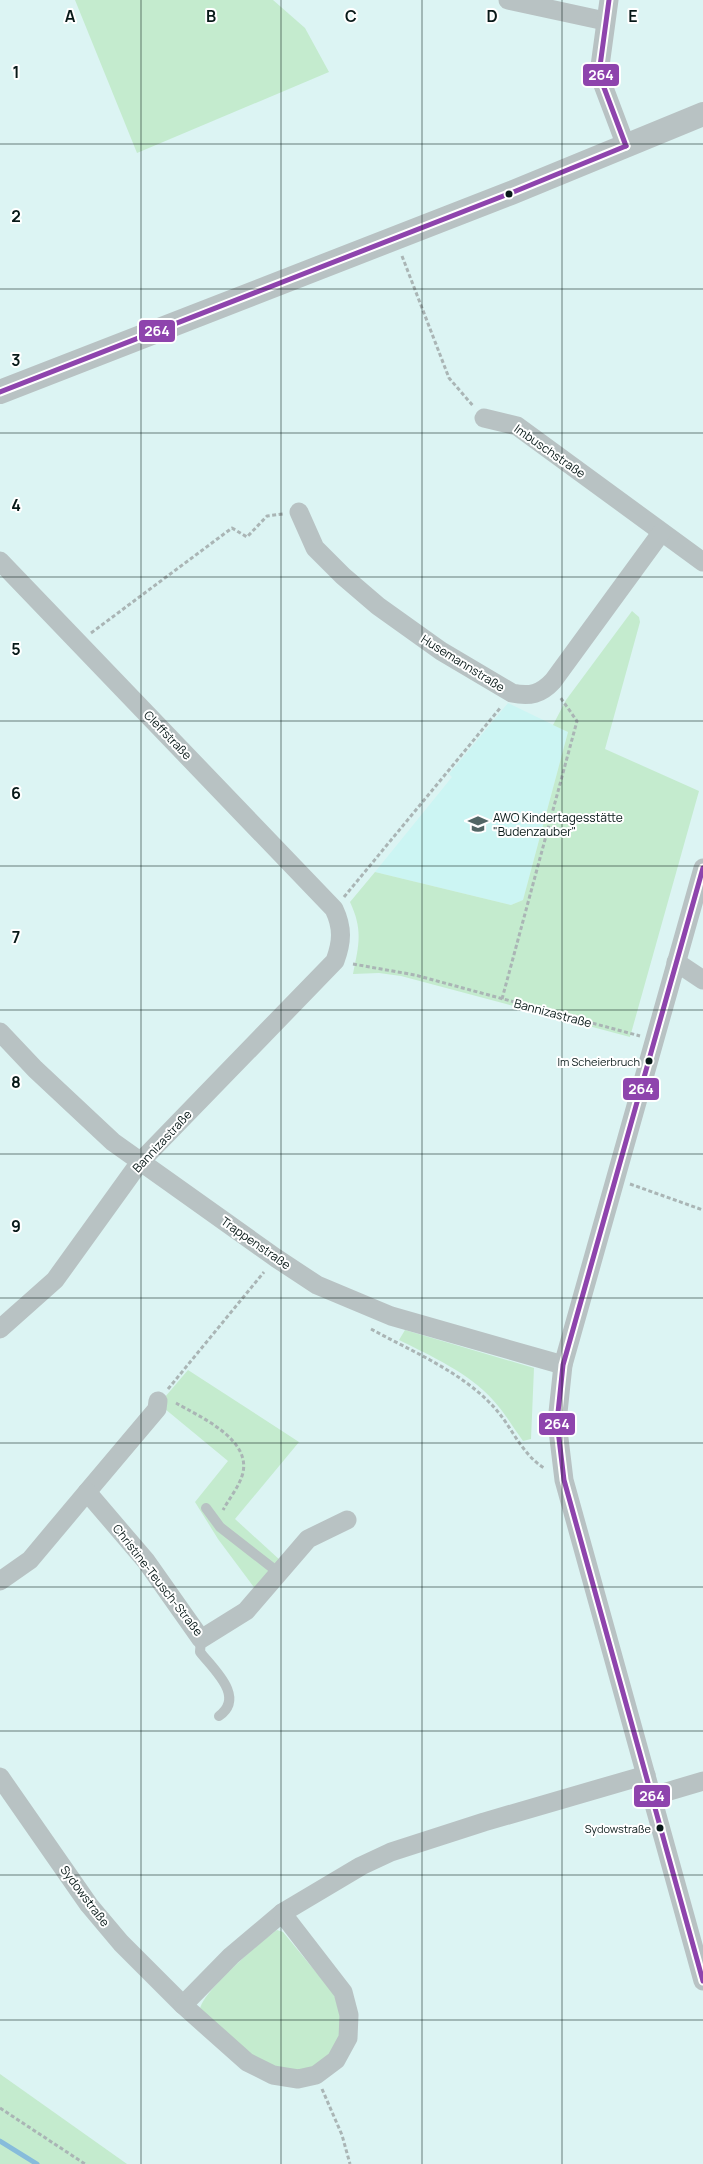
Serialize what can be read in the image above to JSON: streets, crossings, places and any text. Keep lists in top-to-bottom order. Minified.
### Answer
{"streets":{"street":["Imbuschstraße","Husemannstraße","Cleffstraße","Bannizastraße","Trappenstraße","Christine-Teusch-Straße","Sydowstraße"]},"crossings":[["Imbuschstraße","Husemannstraße"],["Cleffstraße","Bannizastraße"],["Bannizastraße","Trappenstraße"]],"places":{"school or university":["AWO Kindertagesstätte \"Budenzauber\""],"other":["Im Scheierbruch","Sydowstraße"]},"lines":["transit line 264"],"grid":{"columns":["A","B","C","D","E"],"rows":["1","2","3","4","5","6","7","8","9"]}}
